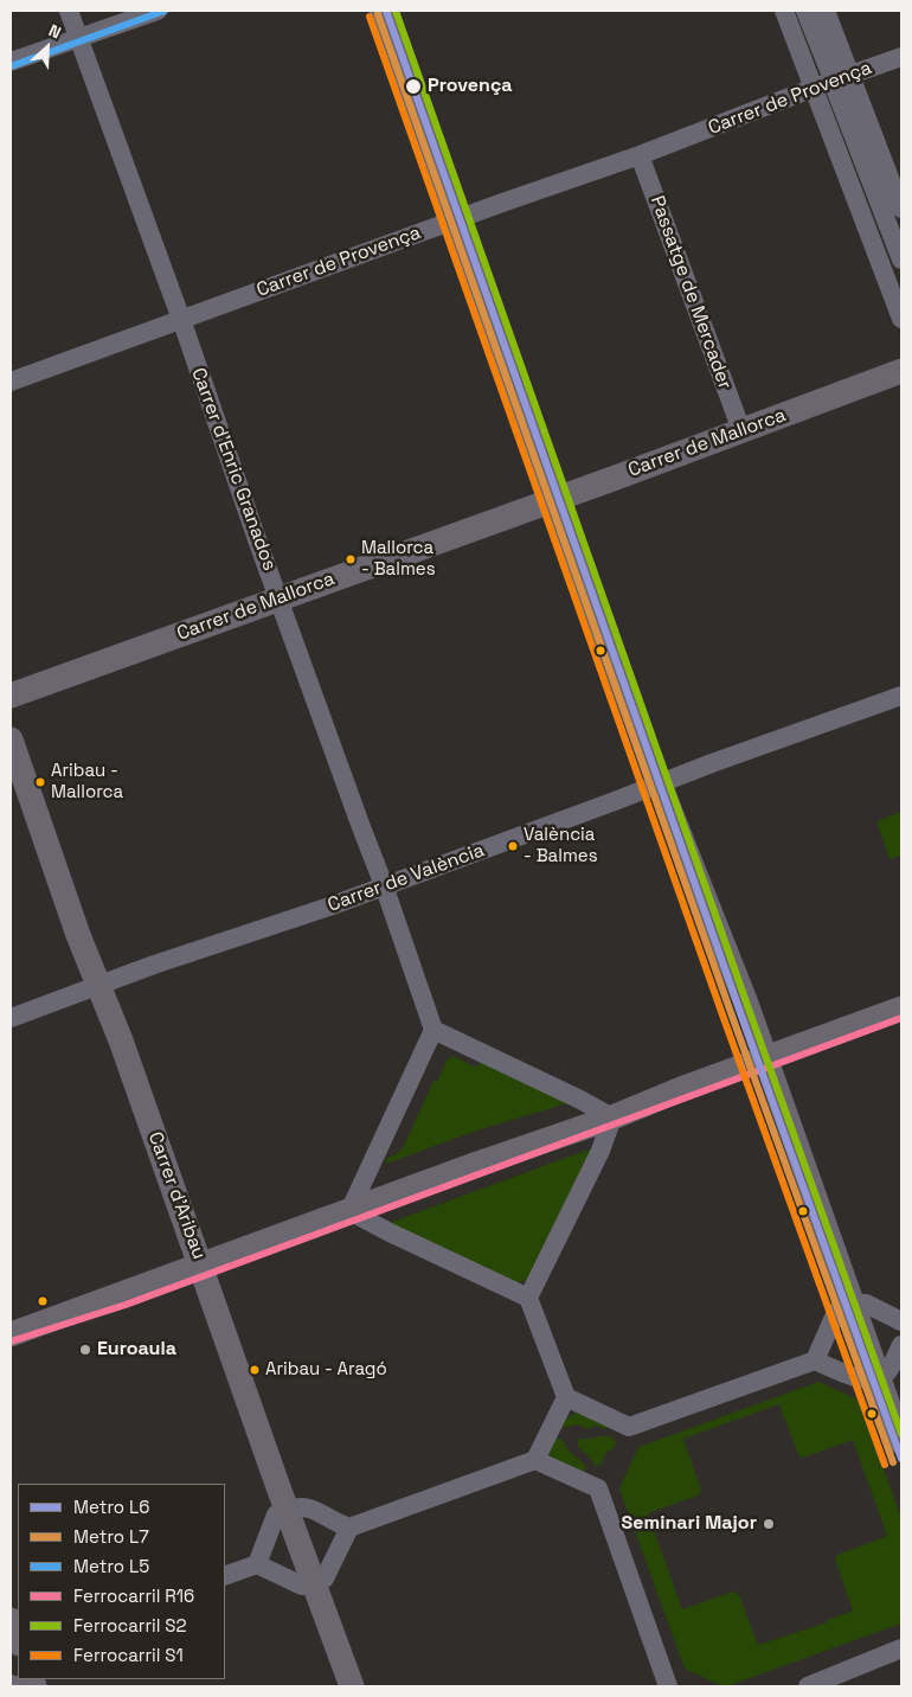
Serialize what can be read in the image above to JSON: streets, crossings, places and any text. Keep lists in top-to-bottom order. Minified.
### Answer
{"streets":{"main road":["Carrer de Mallorca","Carrer d'Aribau"],"street":["Carrer de Provença","Passatge de Mercader","Carrer d'Enric Granados","Carrer de València"]},"crossings":[["Carrer de Provença","Passatge de Mercader"],["Carrer de Provença","Carrer d'Enric Granados"],["Passatge de Mercader","Carrer de Mallorca"],["Carrer de Mallorca","Carrer d'Enric Granados"],["Carrer d'Enric Granados","Carrer de València"],["Carrer de València","Carrer d'Aribau"]],"places":["Provença","Mallorca - Balmes","Aribau - Mallorca","València - Balmes","Euroaula","Aribau - Aragó","Seminari Major"],"lines":["metro line L6","metro line L5","rail line S2","metro line L7","rail line S1","rail line R16"],"legend":["Metro L6","Metro L7","Metro L5","Ferrocarril R16","Ferrocarril S2","Ferrocarril S1"],"north":"top right"}
